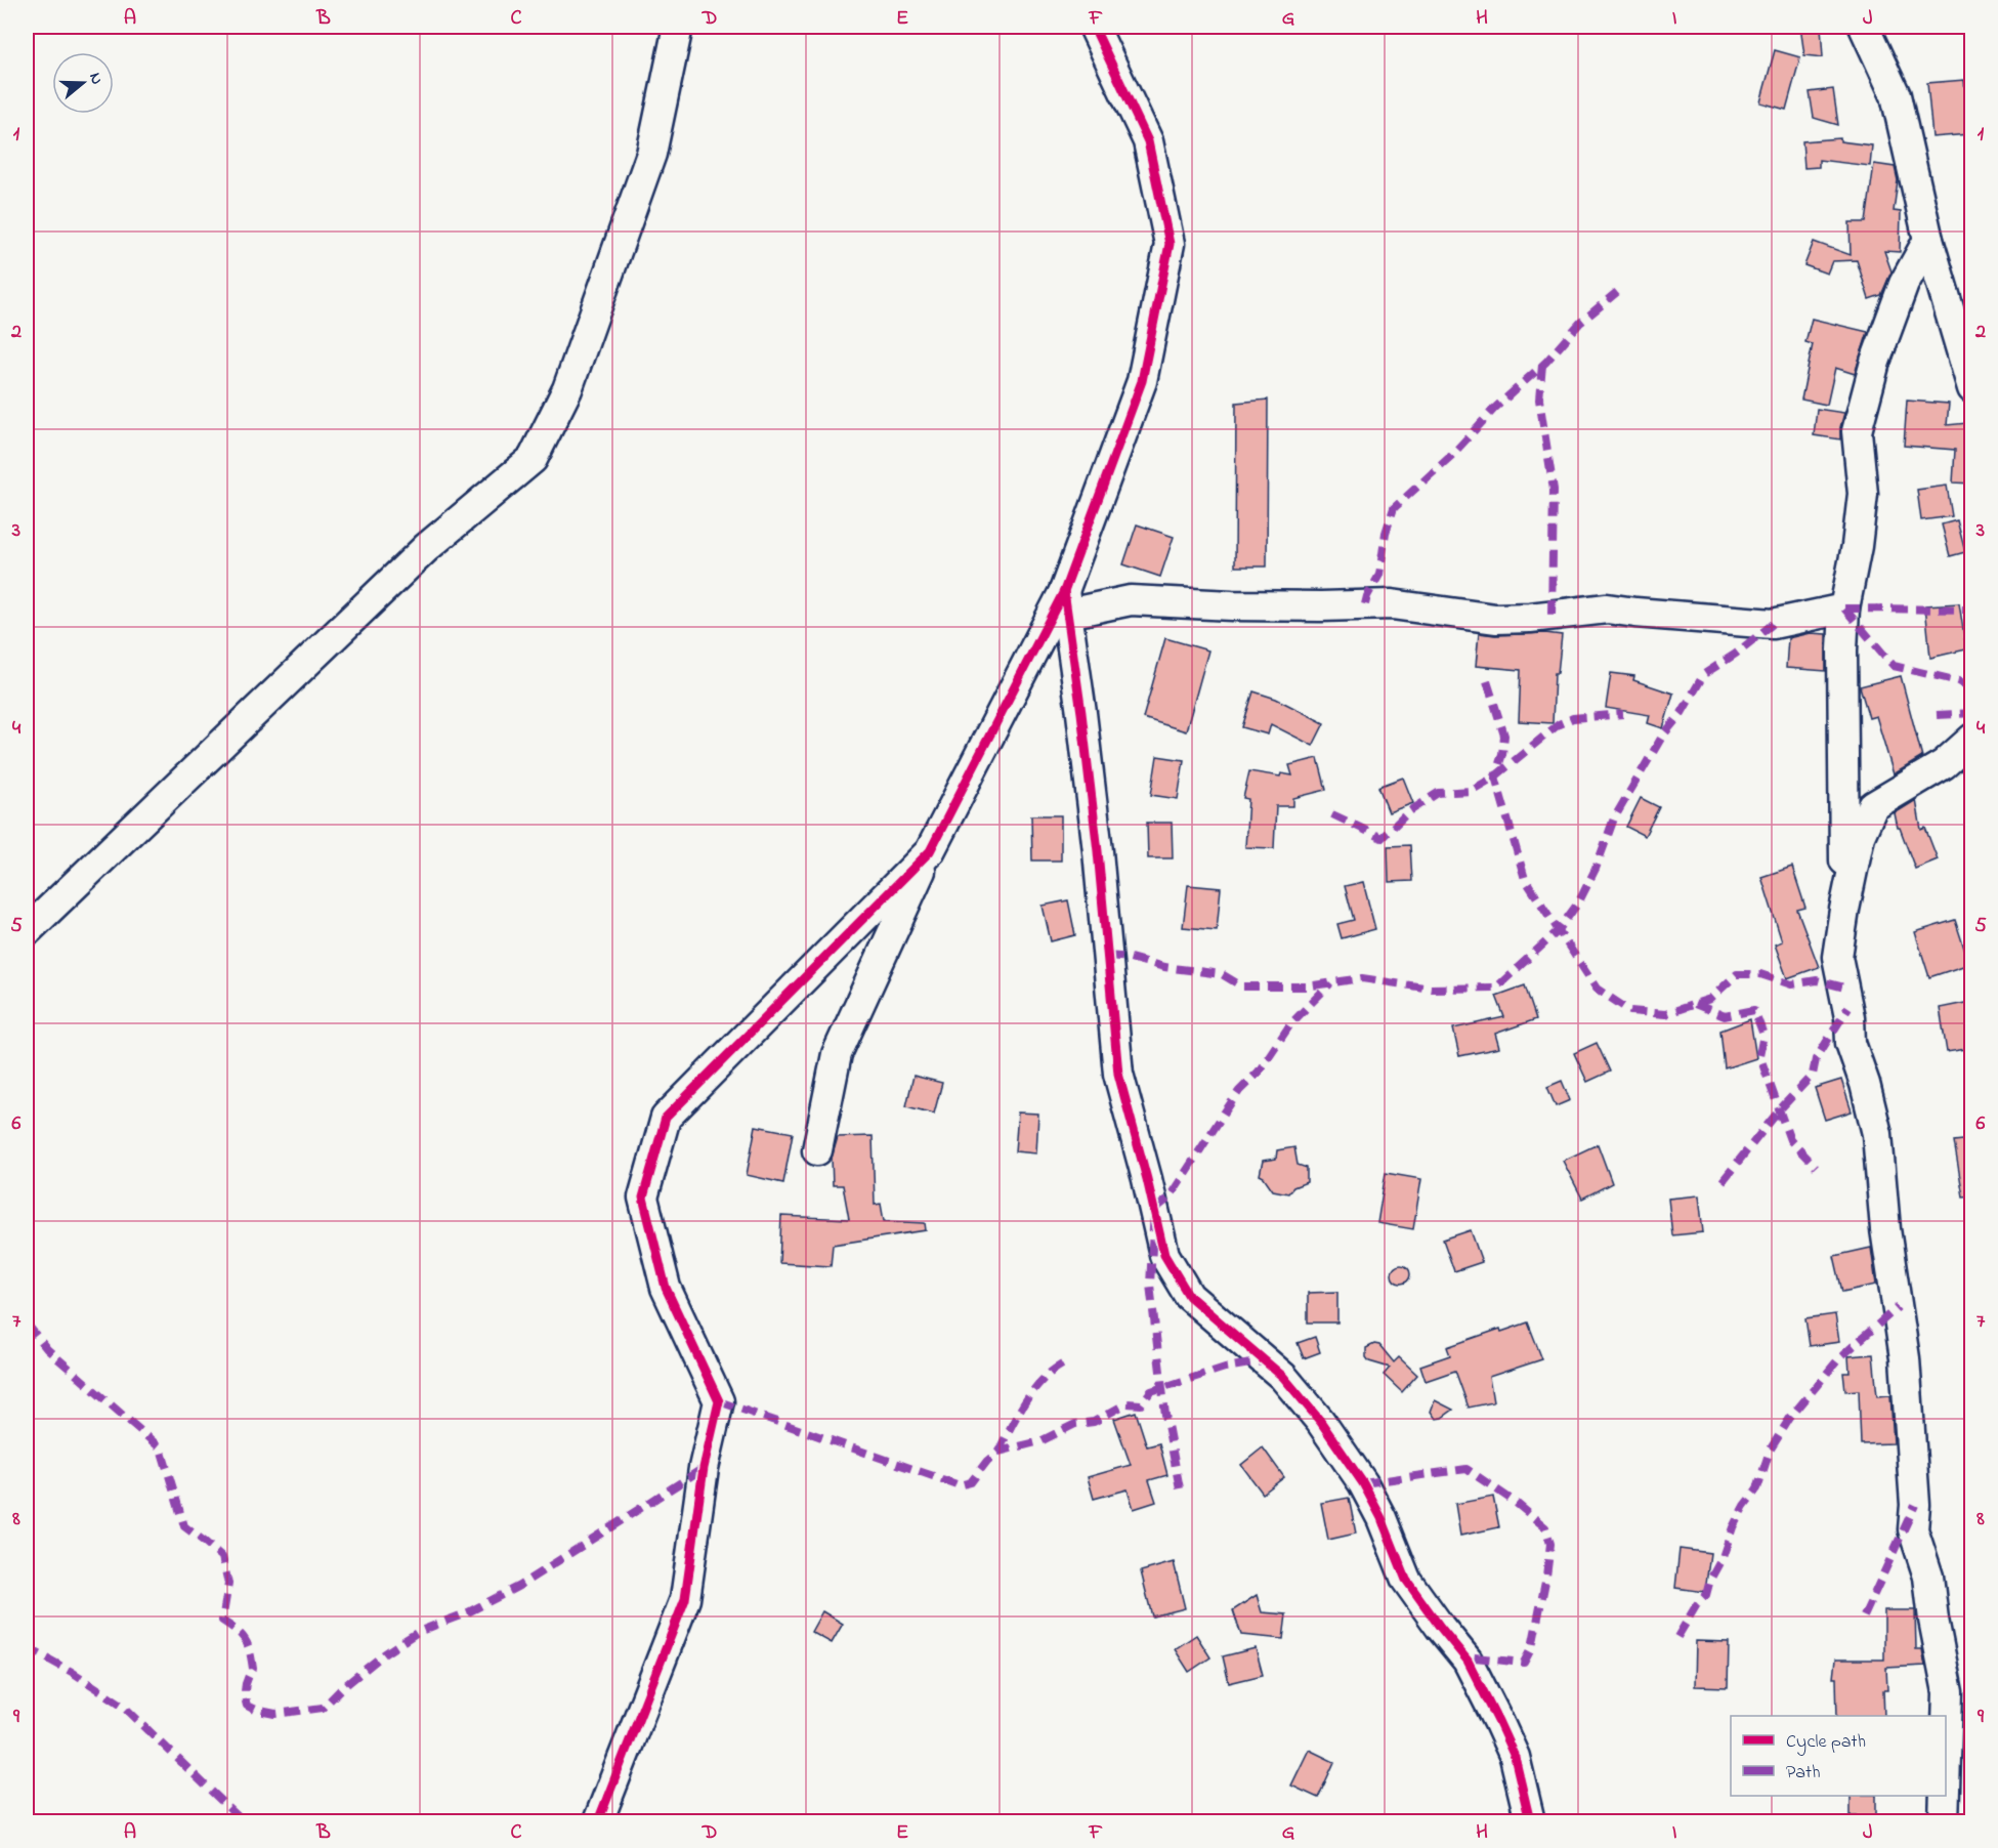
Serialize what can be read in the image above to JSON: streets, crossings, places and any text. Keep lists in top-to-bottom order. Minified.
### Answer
{"legend":["Cycle path","Path"],"north":"right","grid":{"columns":["A","B","C","D","E","F","G","H","I","J"],"rows":["1","2","3","4","5","6","7","8","9"]}}
